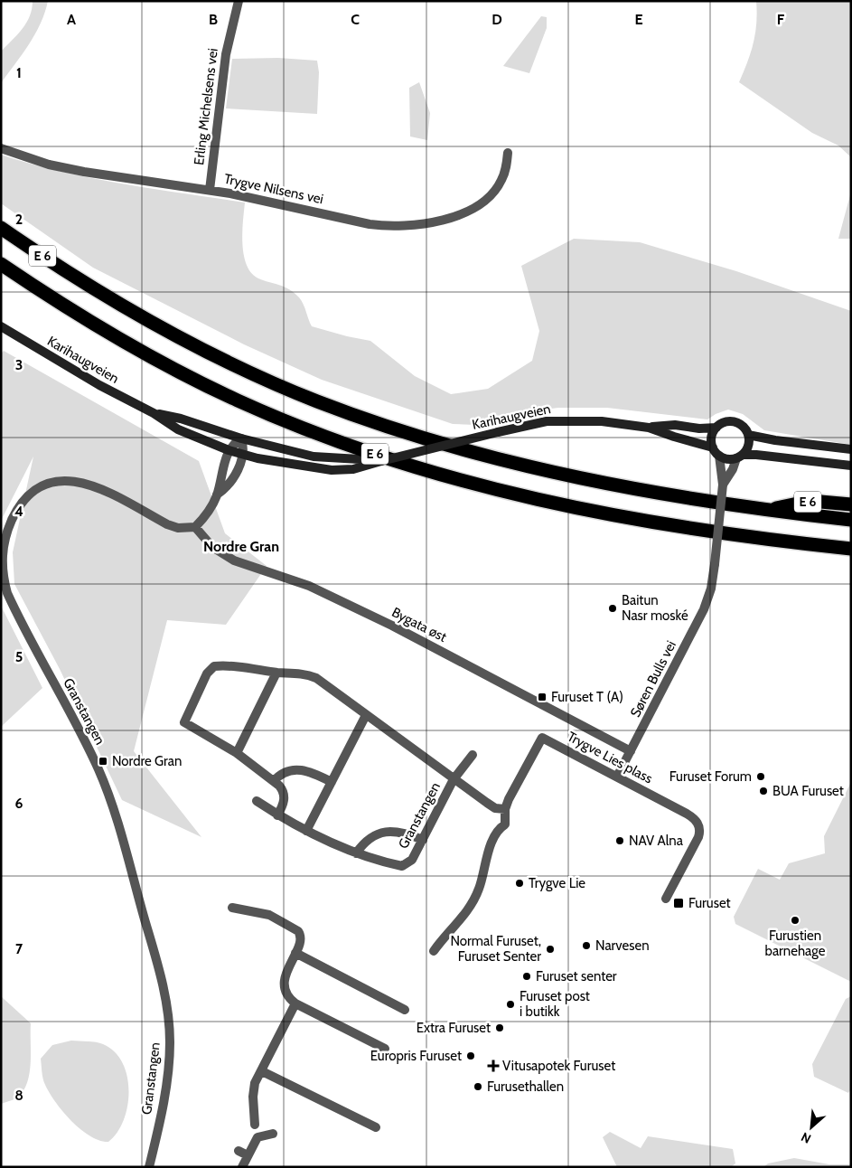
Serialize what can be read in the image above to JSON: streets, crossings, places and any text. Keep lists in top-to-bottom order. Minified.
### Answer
{"streets":{"highway":["E 6"],"main road":["Karihaugveien"],"street":["Erling Michelsens vei","Trygve Nilsens vei","Bygata øst","Søren Bulls vei","Granstangen","Trygve Lies plass"]},"crossings":[["Erling Michelsens vei","Trygve Nilsens vei"],["Karihaugveien","Søren Bulls vei"],["Bygata øst","Søren Bulls vei"],["Bygata øst","Granstangen"],["Søren Bulls vei","Trygve Lies plass"],["Granstangen","Trygve Lies plass"]],"districts":["Nordre Gran"],"places":{"other":["Baitun Nasr moské","Furuset Forum","BUA Furuset","NAV Alna","Trygve Lie","Furustien barnehage","Narvesen","Normal Furuset, Furuset Senter","Furuset senter","Furuset post i butikk","Extra Furuset","Europris Furuset","Furusethallen"],"transit":["Furuset T (A)","Nordre Gran","Furuset"],"health":["Vitusapotek Furuset"]},"north":"bottom left","grid":{"columns":["A","B","C","D","E","F"],"rows":["1","2","3","4","5","6","7","8"]}}
